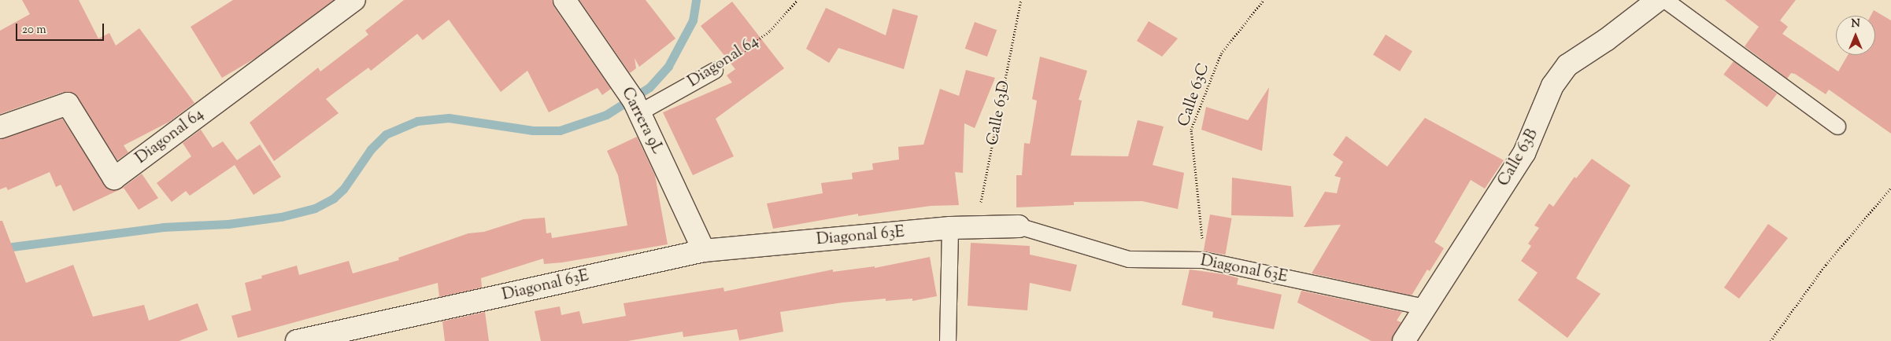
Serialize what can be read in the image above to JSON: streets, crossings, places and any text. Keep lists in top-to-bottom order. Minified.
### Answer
{"streets":{"street":["Diagonal 64","Carrera 9L","Calle 63B","Diagonal 63E"],"path":["Calle 63C","Calle 63D"]},"crossings":[["Diagonal 64","Carrera 9L"],["Calle 63C","Diagonal 63E"],["Calle 63D","Diagonal 63E"],["Carrera 9L","Diagonal 63E"],["Calle 63B","Diagonal 63E"]],"scale_bar":"20 m","north":"top"}
